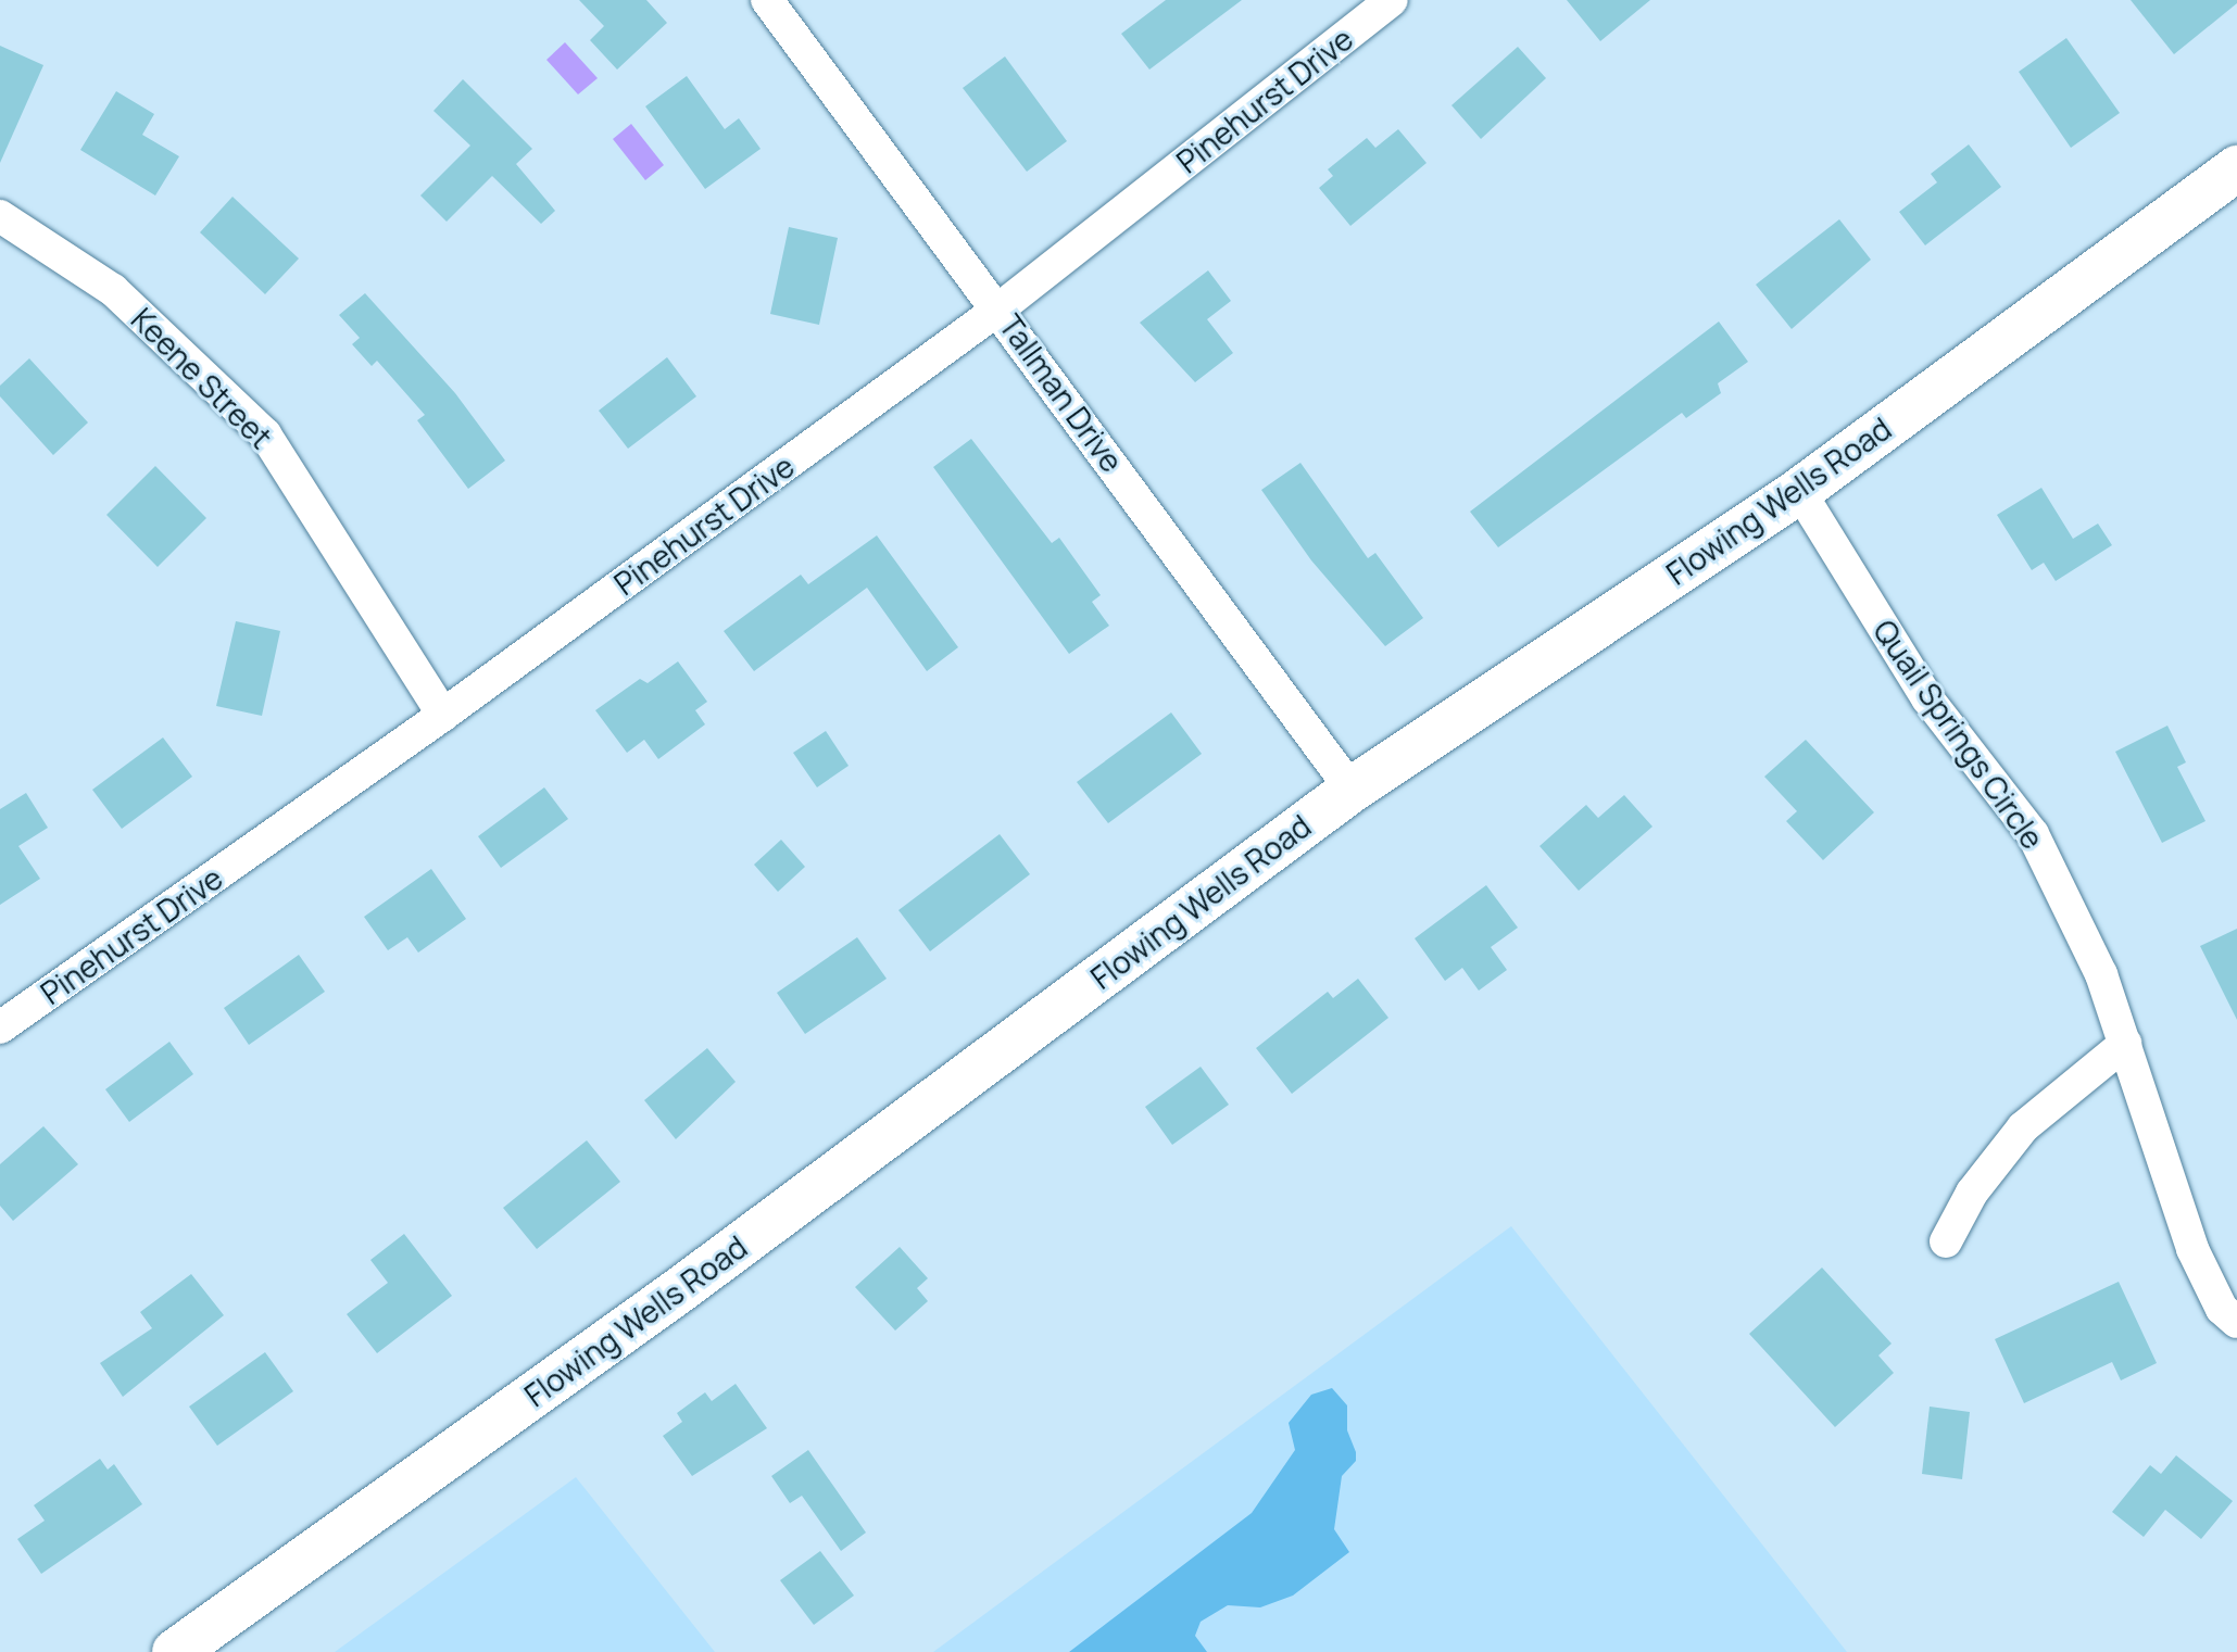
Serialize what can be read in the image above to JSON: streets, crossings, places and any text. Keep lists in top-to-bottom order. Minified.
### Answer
{"streets":{"main road":["Flowing Wells Road"],"street":["Pinehurst Drive","Keene Street","Tallman Drive","Quail Springs Circle"]},"crossings":[["Pinehurst Drive","Keene Street"],["Pinehurst Drive","Tallman Drive"],["Tallman Drive","Flowing Wells Road"],["Flowing Wells Road","Quail Springs Circle"]]}
